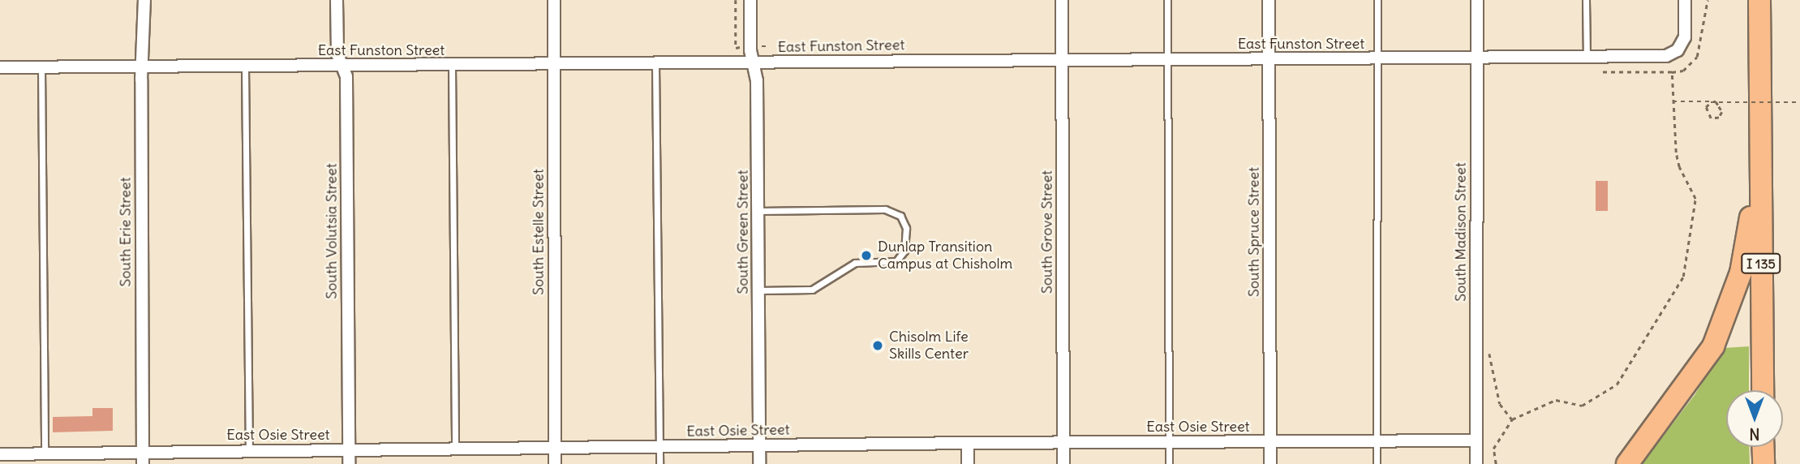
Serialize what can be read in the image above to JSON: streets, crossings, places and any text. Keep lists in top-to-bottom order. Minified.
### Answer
{"streets":{"highway":["I 135"],"street":["East Funston Street","South Volutsia Street","South Erie Street","South Estelle Street","South Green Street","South Grove Street","South Spruce Street","South Madison Street","East Osie Street"]},"crossings":[["East Funston Street","South Volutsia Street"],["East Funston Street","South Erie Street"],["East Funston Street","South Estelle Street"],["East Funston Street","South Green Street"],["East Funston Street","South Grove Street"],["East Funston Street","South Spruce Street"],["East Funston Street","South Madison Street"],["South Volutsia Street","East Osie Street"],["South Erie Street","East Osie Street"],["South Estelle Street","East Osie Street"],["South Green Street","East Osie Street"],["South Grove Street","East Osie Street"],["South Spruce Street","East Osie Street"],["South Madison Street","East Osie Street"]],"places":["Dunlap Transition Campus at Chisholm","Chisolm Life Skills Center"],"north":"bottom"}
